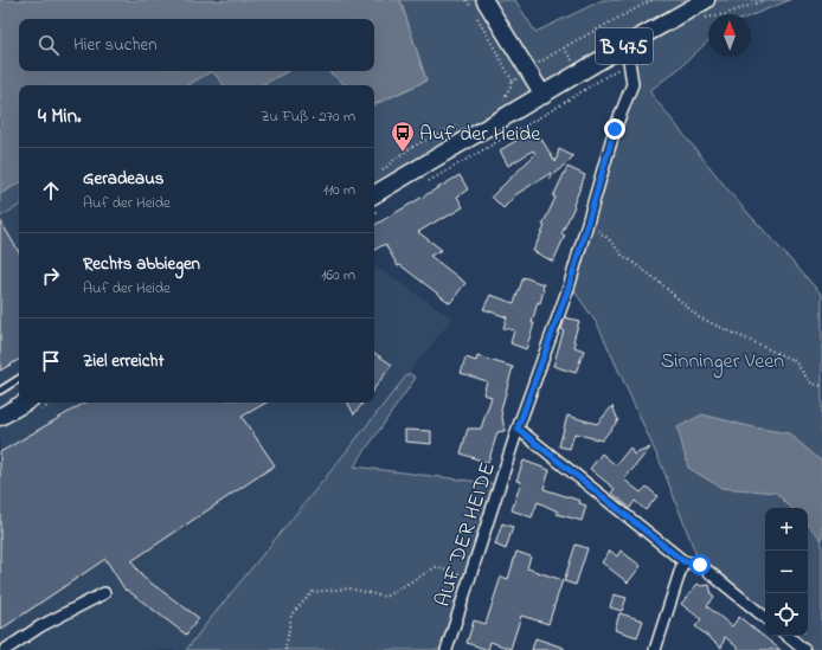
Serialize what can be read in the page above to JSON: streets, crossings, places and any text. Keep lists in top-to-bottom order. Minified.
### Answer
{"streets":{"main road":["B 475"],"street":["AUF DER HEIDE"]},"crossings":[["B 475","AUF DER HEIDE"]],"parks":["Sinninger Veen"],"places":{"bus stop":["Auf der Heide"]},"north":"top","page":{"search":"Hier suchen","heading":["4 Min.","Zu Fuß · 270 m"],"list":[["Geradeaus","Auf der Heide","110 m"],["Rechts abbiegen","Auf der Heide","160 m"],"Ziel erreicht"],"map_buttons":["+","−"]}}
